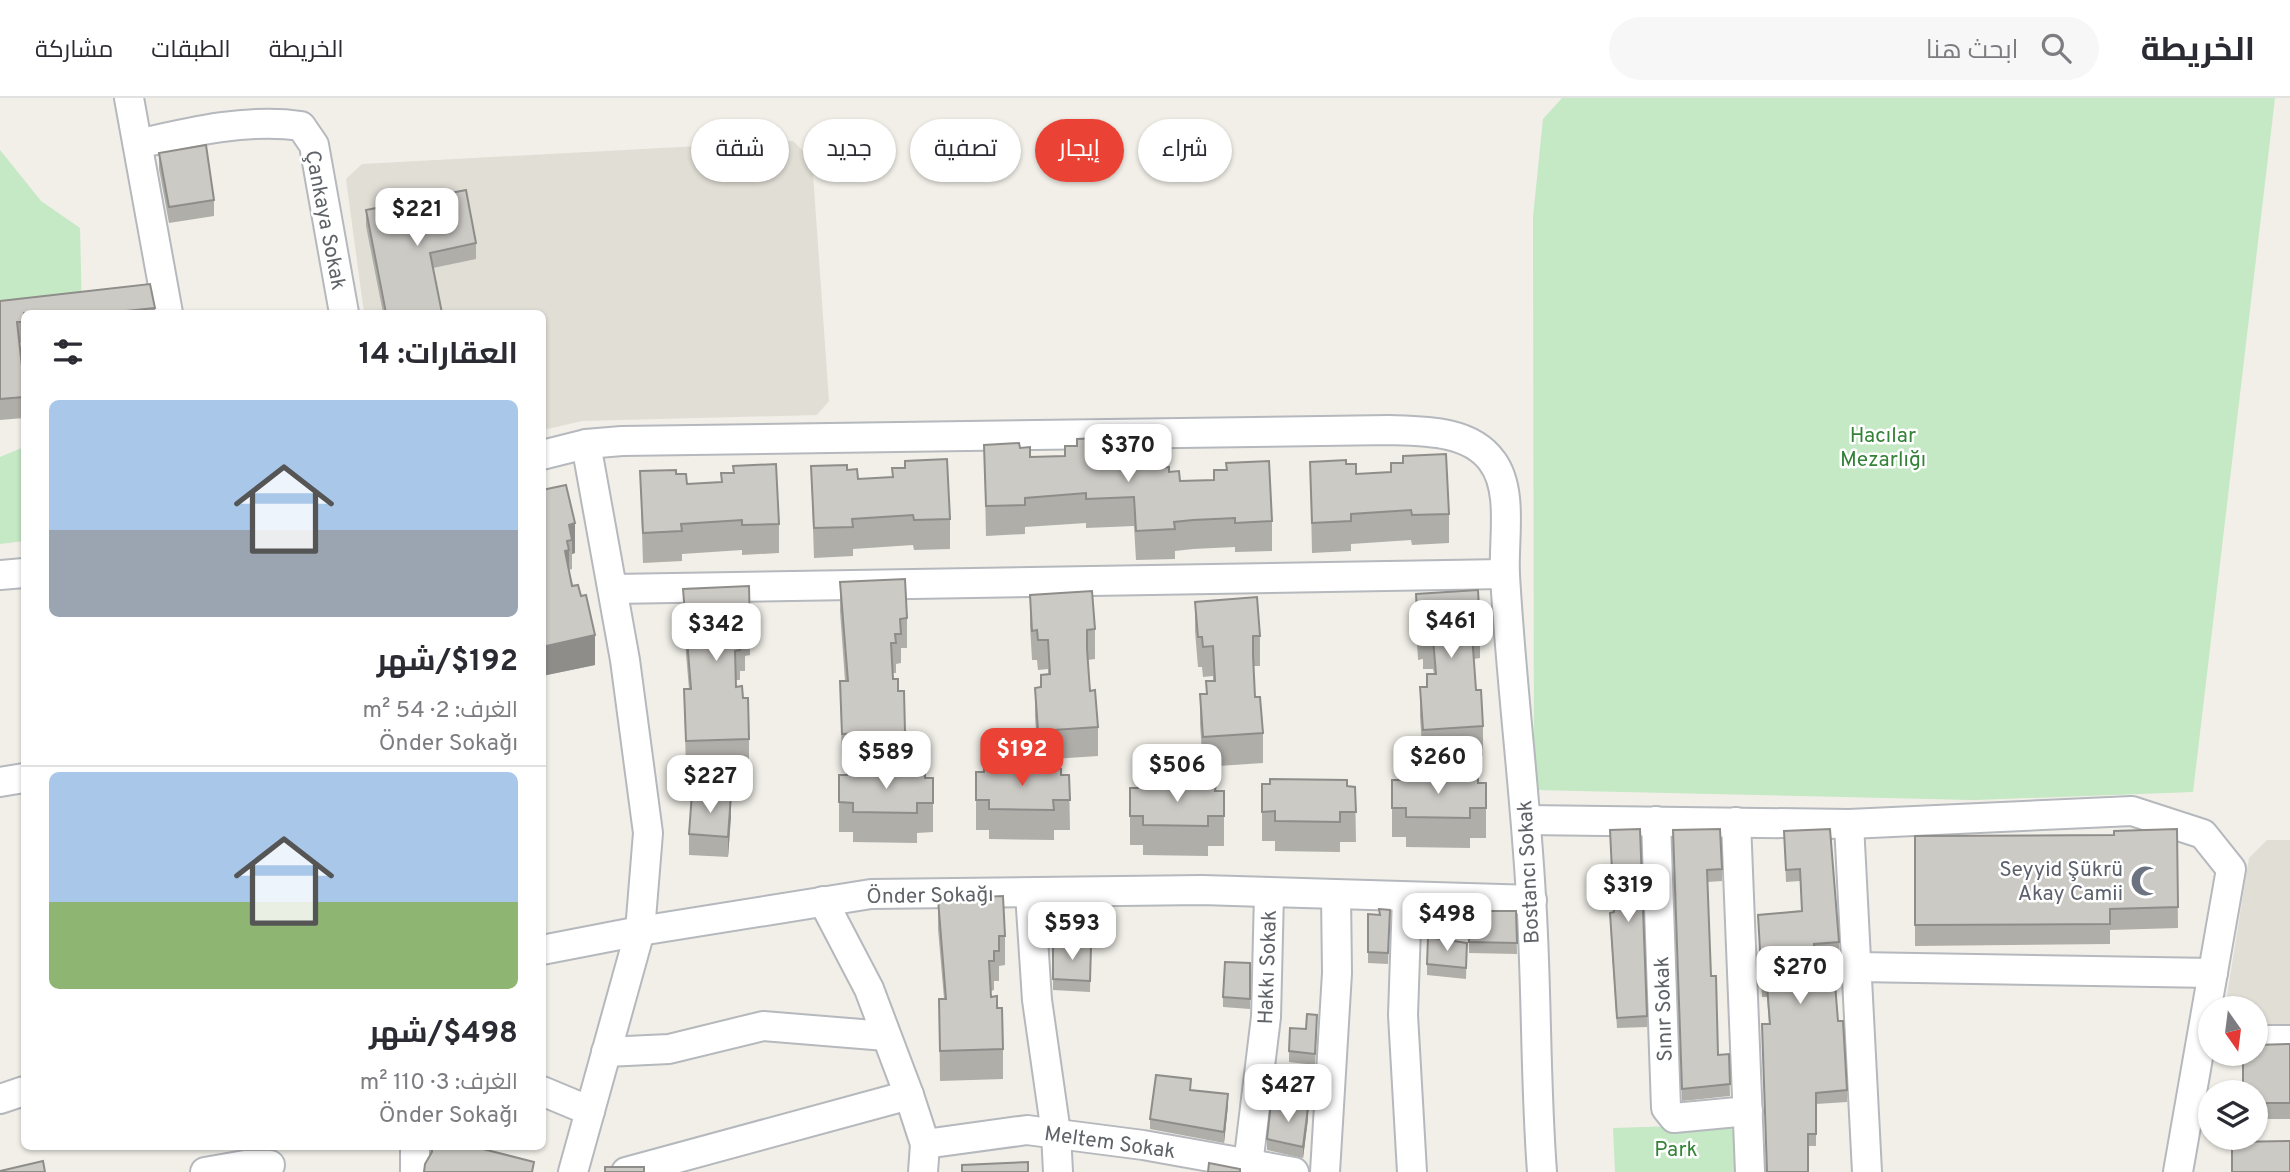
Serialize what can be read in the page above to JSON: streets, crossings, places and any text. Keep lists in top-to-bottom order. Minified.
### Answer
{"streets":{"street":["Çankaya Sokak","Bostancı Sokak","Önder Sokağı","Hakkı Sokak","Sınır Sokak","Meltem Sokak"]},"crossings":[["Bostancı Sokak","Önder Sokağı"],["Önder Sokağı","Hakkı Sokak"],["Hakkı Sokak","Meltem Sokak"]],"parks":["Hacılar Mezarlığı","Park"],"places":{"mosque":["Seyyid Şükrü Akay Camii"]},"north":"bottom","page":{"header":"الخريطة","search":"ابحث هنا","nav":["الخريطة","الطبقات","مشاركة"],"chip":["شراء","إيجار","تصفية","جديد","شقة"],"price":["$221","$370","$461","$342","$192","$589","$260","$506","$227","$319","$498","$593","$270","$427"],"heading":"العقارات: 14","list":[{"name":"$192/شهر","note":"الغرف: 2 · 54 m² · Önder Sokağı"},{"name":"$498/شهر","note":"الغرف: 3 · 110 m² · Önder Sokağı"}]}}
